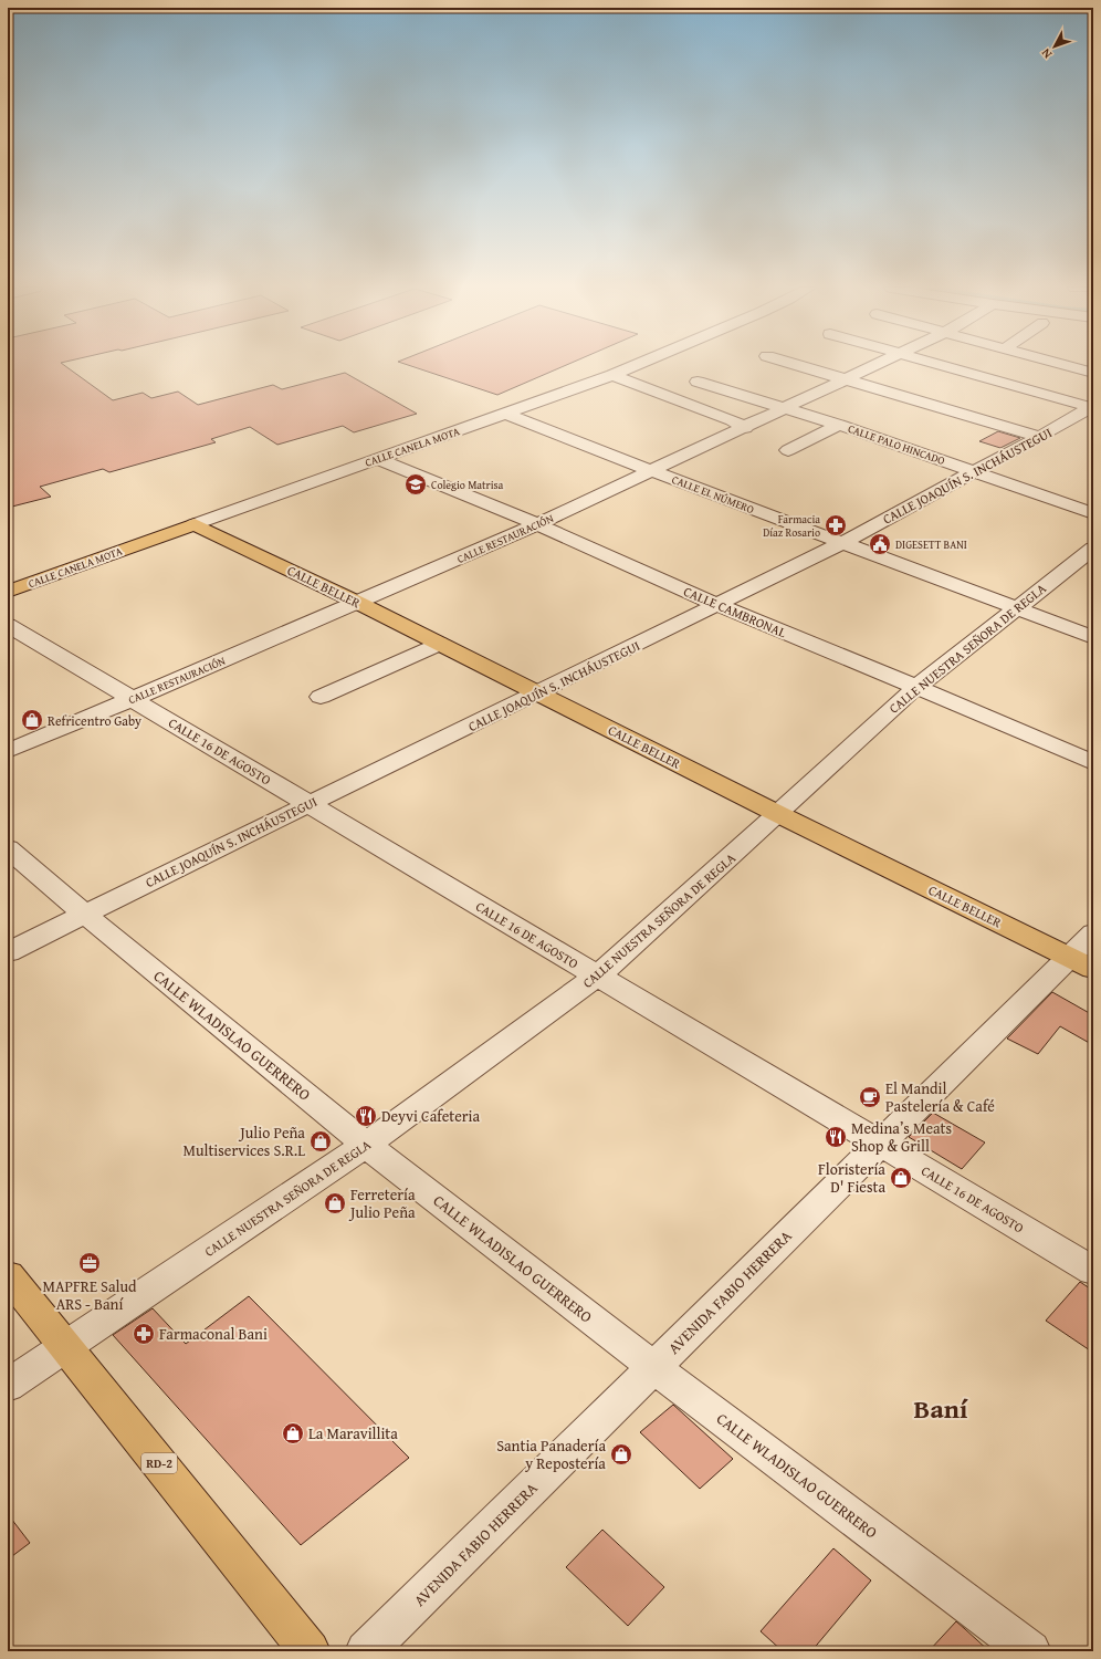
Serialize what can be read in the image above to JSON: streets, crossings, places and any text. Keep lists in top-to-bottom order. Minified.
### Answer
{"streets":{"main road":["CALLE CANELA MOTA","CALLE BELLER","RD-2"],"street":["CALLE PALO HINCADO","CALLE JOAQUÍN S. INCHÁUSTEGUI","CALLE EL NÚMERO","CALLE RESTAURACIÓN","CALLE CAMBRONAL","CALLE NUESTRA SEÑORA DE REGLA","CALLE 16 DE AGOSTO","CALLE WLADISLAO GUERRERO","AVENIDA FABIO HERRERA"]},"crossings":[["CALLE PALO HINCADO","CALLE JOAQUÍN S. INCHÁUSTEGUI"],["CALLE PALO HINCADO","CALLE RESTAURACIÓN"],["CALLE CANELA MOTA","CALLE EL NÚMERO"],["CALLE CANELA MOTA","CALLE BELLER"],["CALLE CANELA MOTA","CALLE CAMBRONAL"],["CALLE JOAQUÍN S. INCHÁUSTEGUI","CALLE EL NÚMERO"],["CALLE JOAQUÍN S. INCHÁUSTEGUI","CALLE BELLER"],["CALLE JOAQUÍN S. INCHÁUSTEGUI","CALLE CAMBRONAL"],["CALLE JOAQUÍN S. INCHÁUSTEGUI","CALLE 16 DE AGOSTO"],["CALLE JOAQUÍN S. INCHÁUSTEGUI","CALLE WLADISLAO GUERRERO"],["CALLE EL NÚMERO","CALLE RESTAURACIÓN"],["CALLE EL NÚMERO","CALLE NUESTRA SEÑORA DE REGLA"],["CALLE RESTAURACIÓN","CALLE BELLER"],["CALLE RESTAURACIÓN","CALLE CAMBRONAL"],["CALLE RESTAURACIÓN","CALLE 16 DE AGOSTO"],["CALLE BELLER","CALLE NUESTRA SEÑORA DE REGLA"],["CALLE BELLER","AVENIDA FABIO HERRERA"],["CALLE CAMBRONAL","CALLE NUESTRA SEÑORA DE REGLA"],["CALLE NUESTRA SEÑORA DE REGLA","CALLE 16 DE AGOSTO"],["CALLE NUESTRA SEÑORA DE REGLA","CALLE WLADISLAO GUERRERO"],["CALLE NUESTRA SEÑORA DE REGLA","RD-2"],["CALLE 16 DE AGOSTO","AVENIDA FABIO HERRERA"],["CALLE WLADISLAO GUERRERO","AVENIDA FABIO HERRERA"]],"districts":["Baní"],"places":{"school or university":["Colegio Matrisa"],"pharmacy":["Farmacia Díaz Rosario","Farmaconal Bani"],"public building":["DIGESETT BANI"],"shop":["Refricentro Gaby","Julio Peña Multiservices S.R.L","Floristería D' Fiesta","Ferretería Julio Peña","La Maravillita","Santia Panadería y Repostería"],"cafe":["El Mandil Pastelería & Café"],"restaurant":["Deyvi Cafeteria","Medina’s Meats Shop & Grill"],"office":["MAPFRE Salud ARS - Baní"]},"north":"bottom left"}
